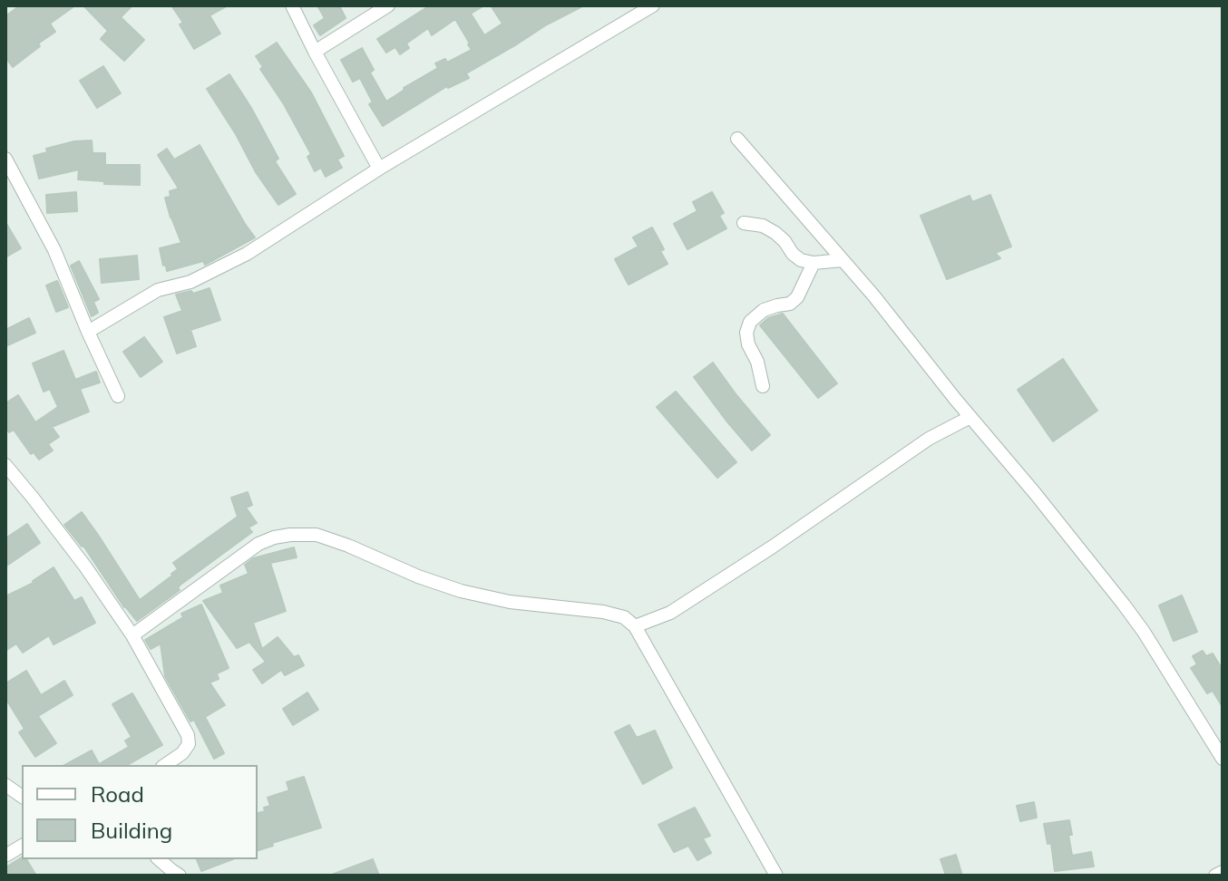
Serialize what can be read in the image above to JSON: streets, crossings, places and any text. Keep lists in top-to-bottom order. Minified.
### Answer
{"legend":["Road","Building"]}
